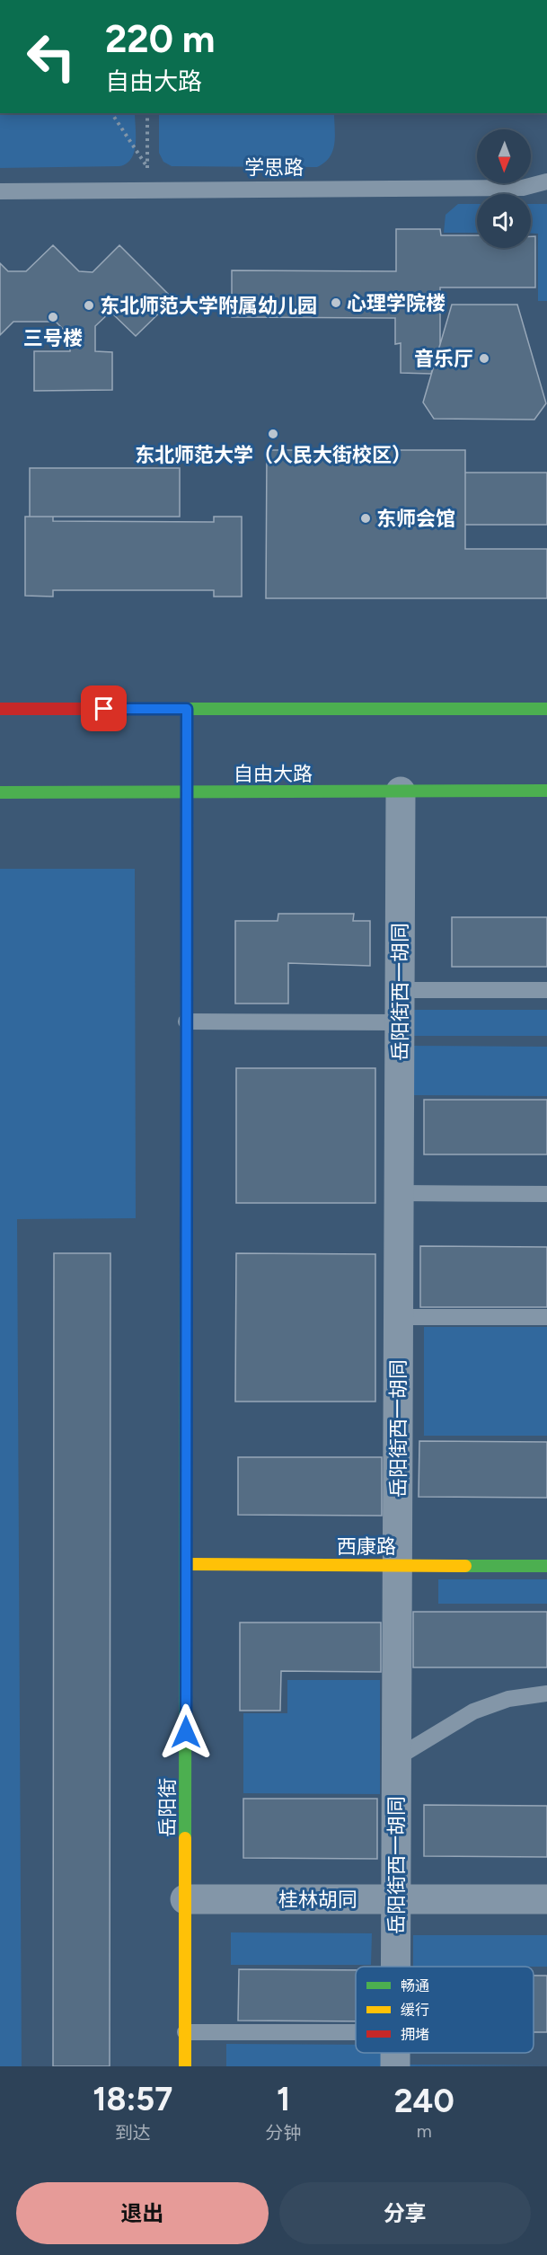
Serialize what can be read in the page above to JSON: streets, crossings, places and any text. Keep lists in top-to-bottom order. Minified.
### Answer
{"streets":{"street":["自由大路","岳阳街西一胡同","西康路","岳阳街","桂林胡同"],"lane":["学思路"]},"crossings":[["自由大路","岳阳街西一胡同"],["自由大路","岳阳街"],["岳阳街西一胡同","西康路"],["岳阳街西一胡同","桂林胡同"],["西康路","岳阳街"],["岳阳街","桂林胡同"]],"places":["心理学院楼","东北师范大学附属幼儿园","三号楼","音乐厅","东北师范大学（人民大街校区）","东师会馆"],"legend":["畅通","缓行","拥堵"],"north":"bottom","page":{"turn":["220 m","自由大路"],"eta":["18:57","到达","1","分钟","240","m"],"buttons":["退出","分享"]}}
